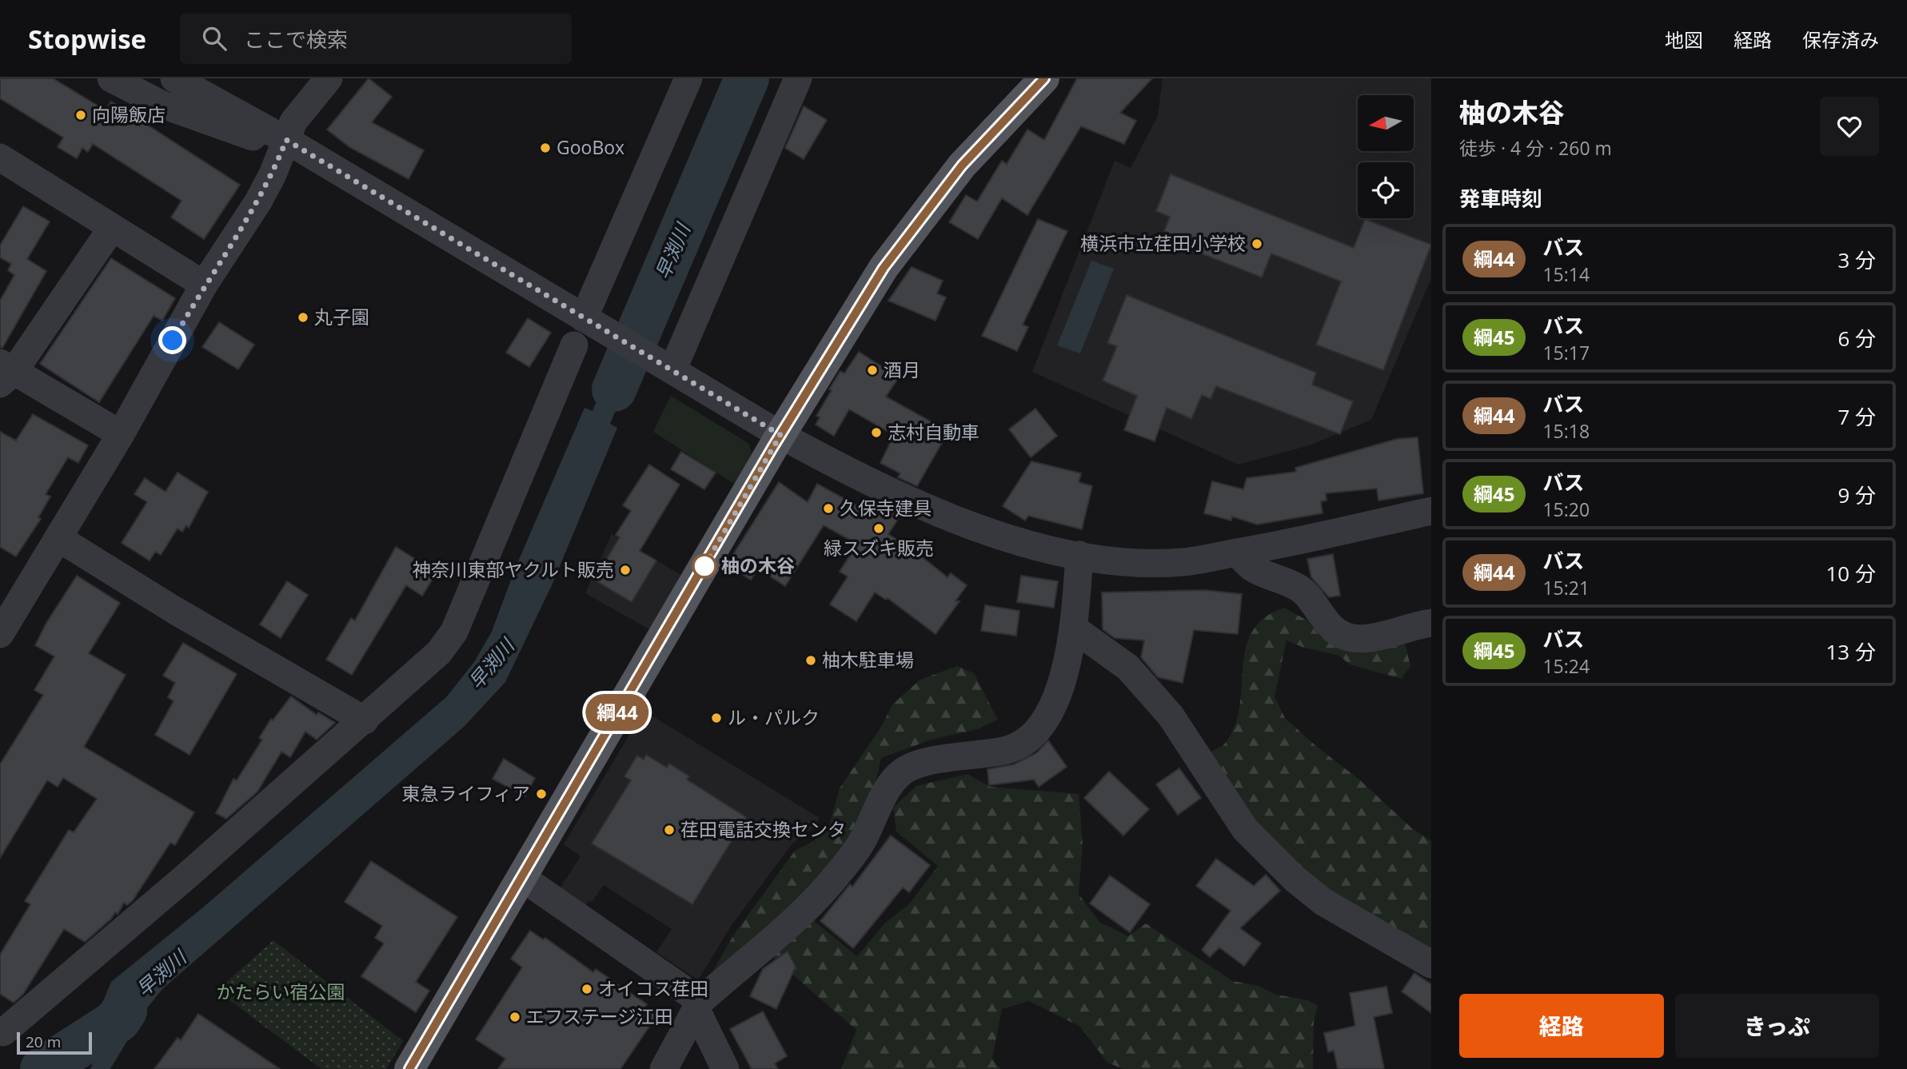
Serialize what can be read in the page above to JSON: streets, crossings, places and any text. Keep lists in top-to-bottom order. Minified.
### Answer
{"water":["早渕川"],"parks":["かたらい宿公園"],"places":["向陽飯店","GooBox","横浜市立荏田小学校","丸子園","酒月","志村自動車","久保寺建具","緑スズキ販売","柚の木谷","神奈川東部ヤクルト販売","柚木駐車場","ル・パルク","東急ライフィア","荏田電話交換センタ","オイコス荏田","エフステージ江田"],"lines":["bus line 綱44"],"scale_bar":"20 m","north":"left","page":{"header":"Stopwise","search":"ここで検索","nav":["地図","経路","保存済み"],"on_map":"綱44","heading":[["柚の木谷","徒歩 · 4 分 · 260 m"],"発車時刻"],"list":[{"mark":"綱44","name":"バス","note":"15:14","value":"3 分"},{"mark":"綱45","name":"バス","note":"15:17","value":"6 分"},{"mark":"綱44","name":"バス","note":"15:18","value":"7 分"},{"mark":"綱45","name":"バス","note":"15:20","value":"9 分"},{"mark":"綱44","name":"バス","note":"15:21","value":"10 分"},{"mark":"綱45","name":"バス","note":"15:24","value":"13 分"}],"buttons":["経路","きっぷ"],"scale":"20 m"}}
